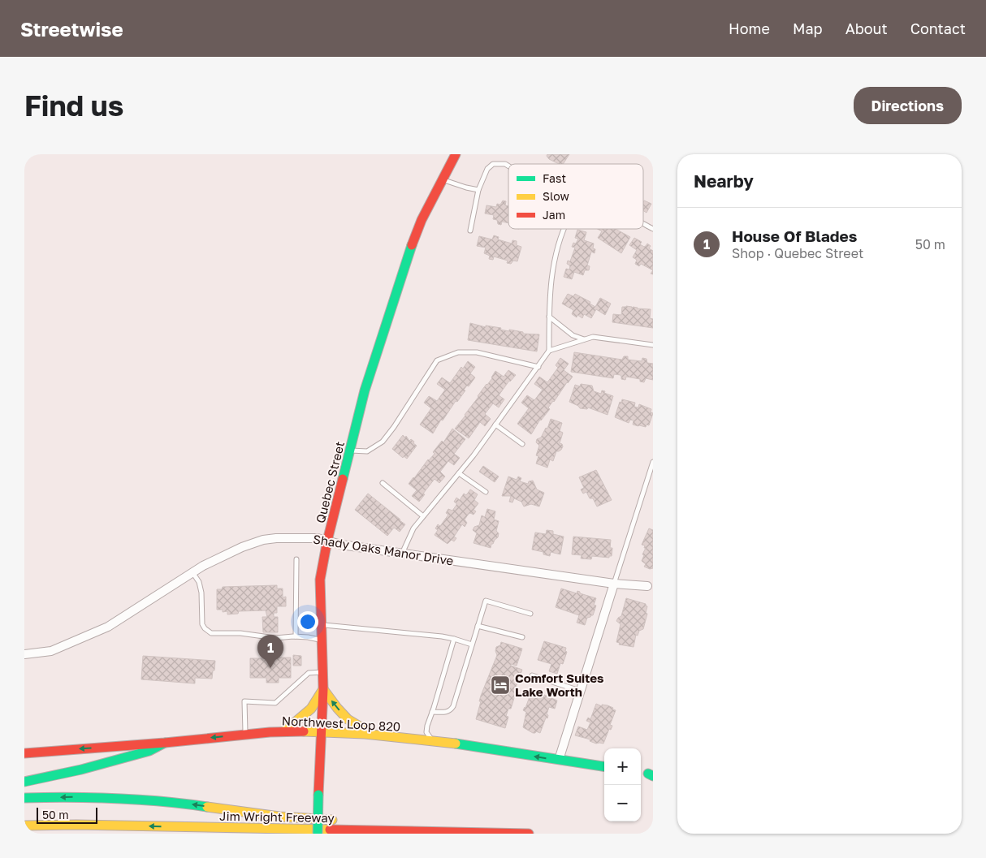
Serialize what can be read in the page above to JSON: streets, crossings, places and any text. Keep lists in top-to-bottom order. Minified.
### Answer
{"streets":{"main road":["Quebec Street","Northwest Loop 820","Jim Wright Freeway"],"street":["Shady Oaks Manor Drive"]},"crossings":[["Quebec Street","Shady Oaks Manor Drive"],["Quebec Street","Northwest Loop 820"]],"places":{"hotel":["Comfort Suites Lake Worth"]},"legend":["Fast","Slow","Jam"],"scale_bar":"50 m","page":{"header":"Streetwise","nav":["Home","Map","About","Contact"],"buttons":"Directions","title":"Find us","heading":"Nearby","list":[{"mark":"1","name":"House Of Blades","note":"Shop · Quebec Street","value":"50 m"}],"pins":"1","map_buttons":["+","−"],"scale":"50 m"}}
